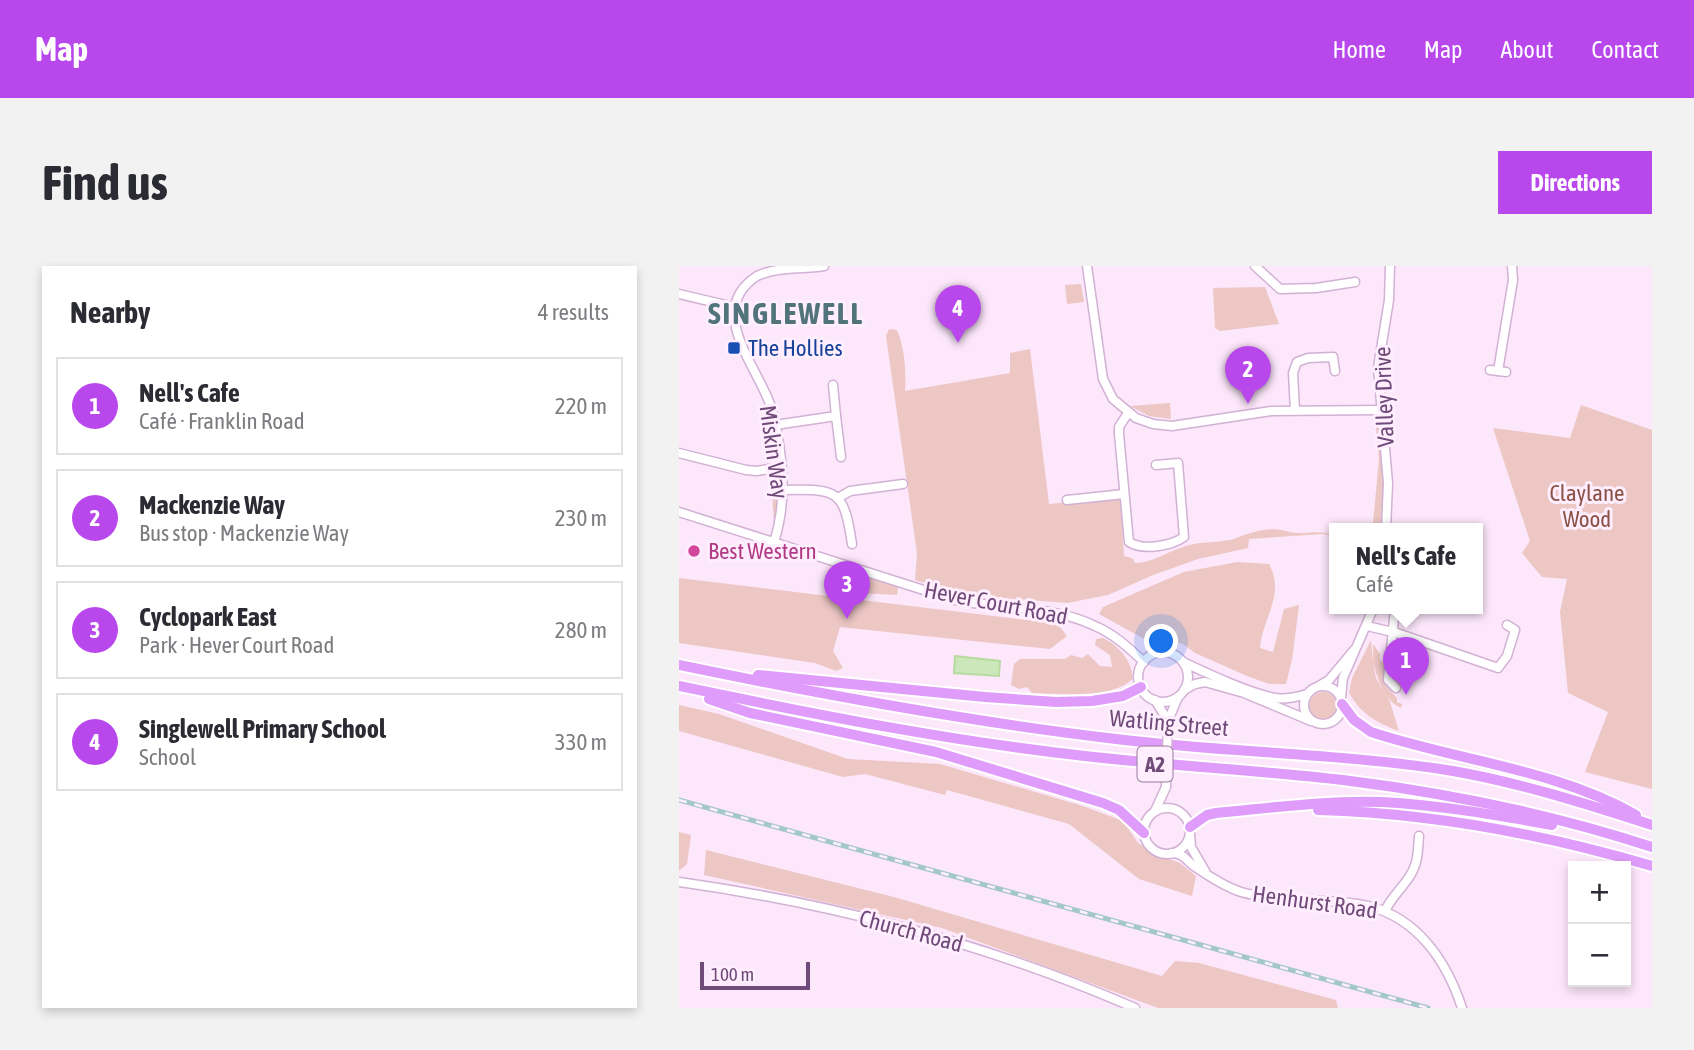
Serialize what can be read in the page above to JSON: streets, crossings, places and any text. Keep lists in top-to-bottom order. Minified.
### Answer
{"streets":{"highway":["Watling Street","A2"],"street":["Valley Drive","Miskin Way","Hever Court Road","Henhurst Road","Church Road"]},"crossings":[["Miskin Way","Hever Court Road"]],"districts":["SINGLEWELL"],"parks":["Claylane Wood"],"places":{"transit":["The Hollies"],"other":["Best Western"]},"scale_bar":"100 m","page":{"header":"Map","nav":["Home","Map","About","Contact"],"buttons":"Directions","title":"Find us","heading":["Nearby","4 results"],"pins":["4","2","3","1"],"list":[{"mark":"1","name":"Nell's Cafe","note":"Café · Franklin Road","value":"220 m"},{"mark":"2","name":"Mackenzie Way","note":"Bus stop · Mackenzie Way","value":"230 m"},{"mark":"3","name":"Cyclopark East","note":"Park · Hever Court Road","value":"280 m"},{"mark":"4","name":"Singlewell Primary School","note":"School","value":"330 m"}],"popup":["Nell's Cafe","Café"],"map_buttons":["+","−"],"scale":"100 m"}}
